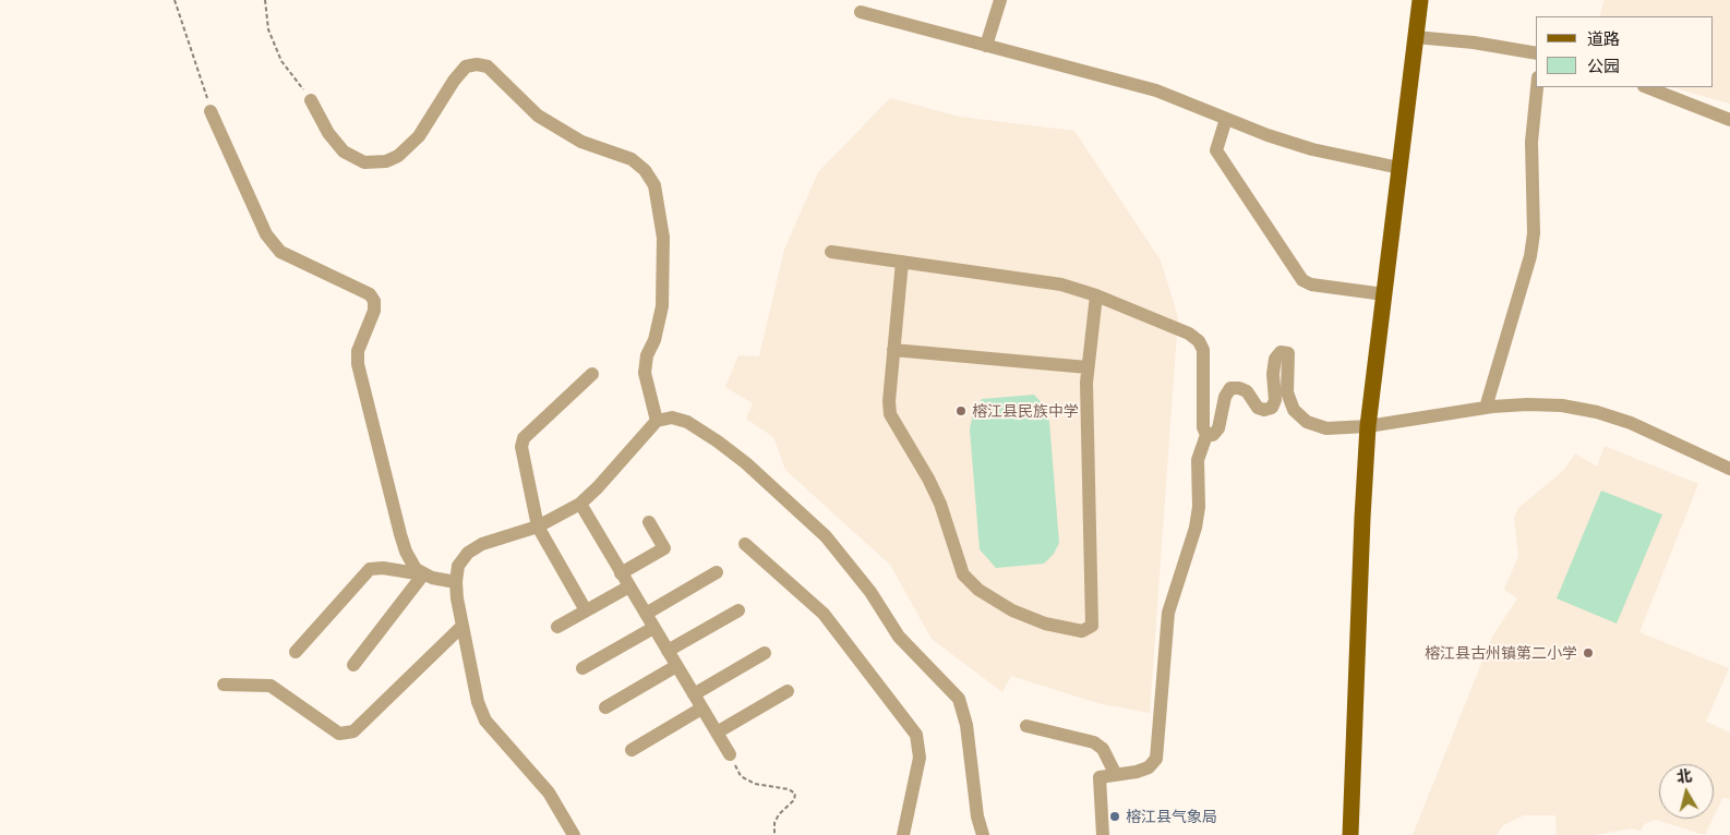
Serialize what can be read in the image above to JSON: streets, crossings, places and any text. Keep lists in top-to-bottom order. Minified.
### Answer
{"places":["榕江县民族中学","榕江县古州镇第二小学","榕江县气象局"],"legend":["道路","公园"],"north":"top"}
